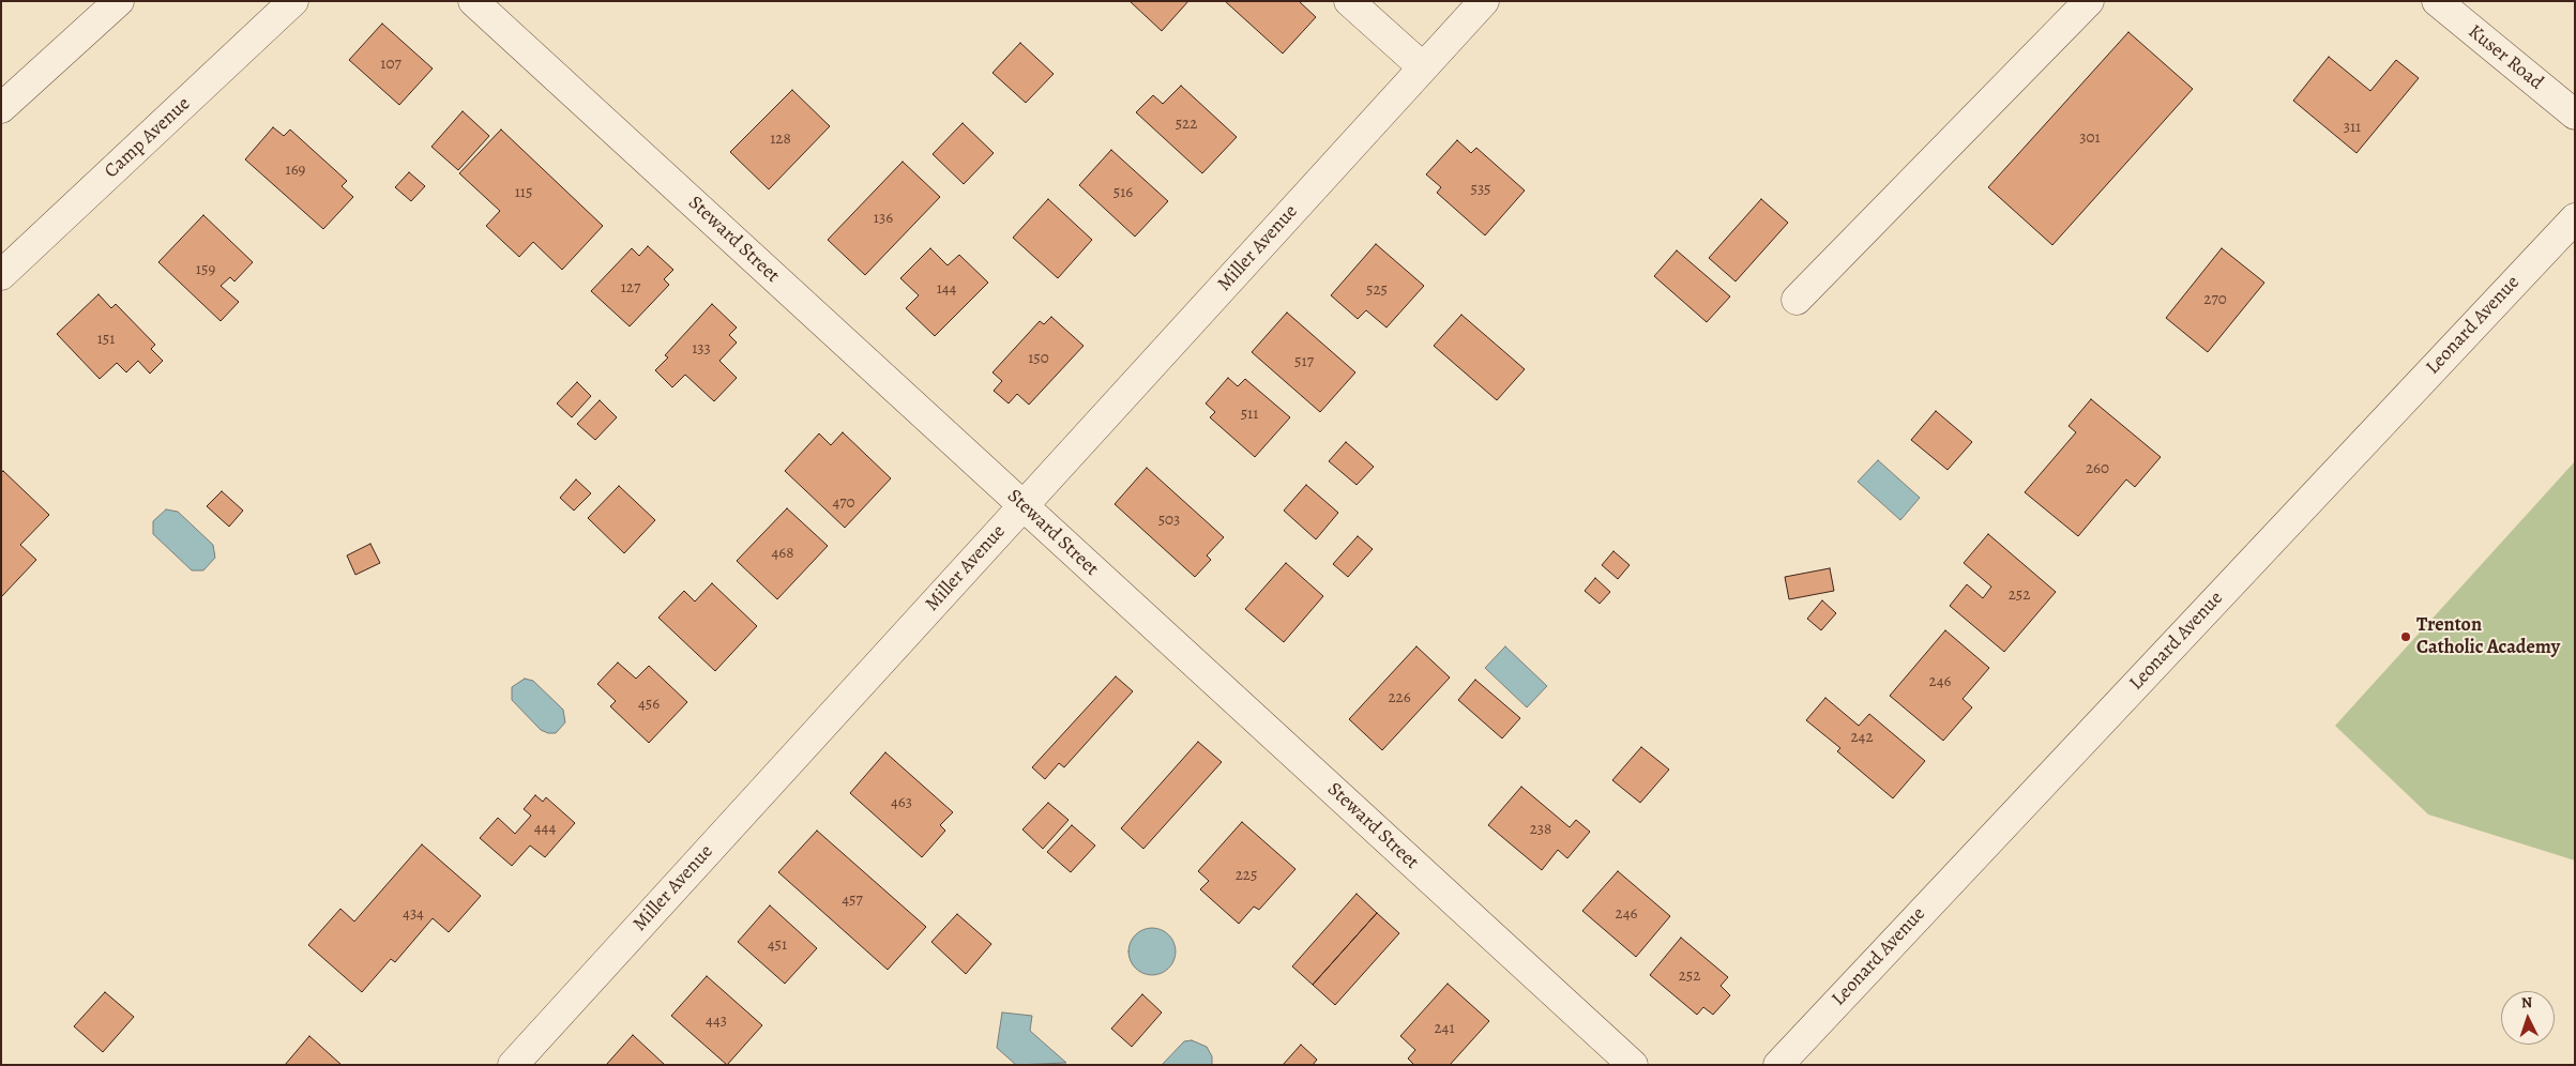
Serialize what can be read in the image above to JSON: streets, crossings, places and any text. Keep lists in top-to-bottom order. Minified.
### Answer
{"streets":{"street":["Kuser Road","Camp Avenue","Steward Street","Miller Avenue","Leonard Avenue"]},"crossings":[["Steward Street","Miller Avenue"]],"places":["Trenton Catholic Academy"],"house_numbers":["107","522","311","301","128","169","535","115","516","136","159","127","144","525","270","151","133","150","517","511","260","470","503","468","252","246","226","456","242","463","444","238","225","457","434","246","451","252","443","241"],"north":"top"}
